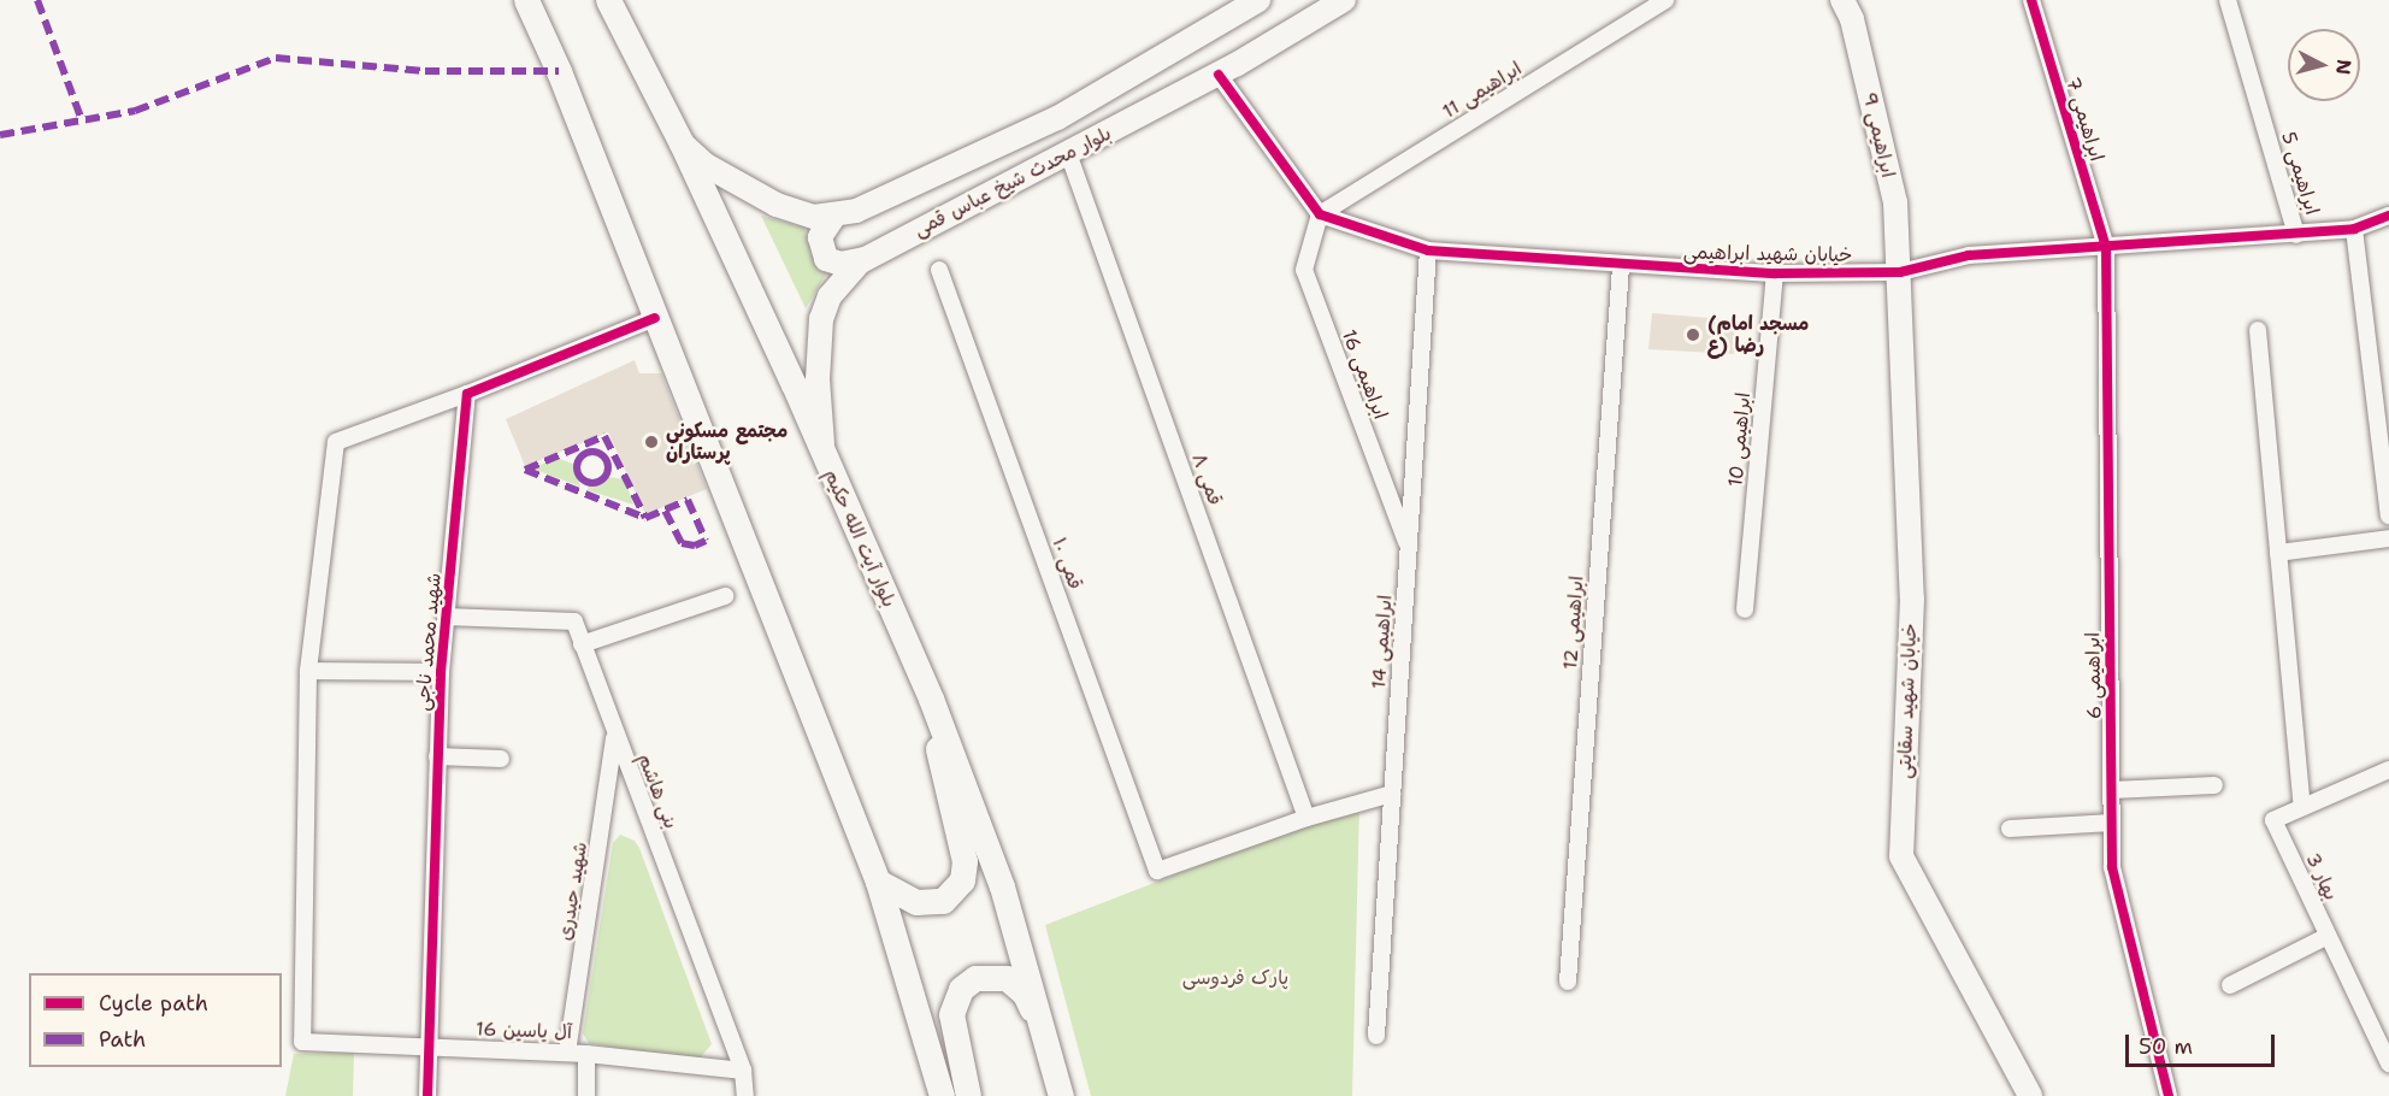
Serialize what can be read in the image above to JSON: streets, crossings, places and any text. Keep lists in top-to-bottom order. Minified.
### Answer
{"streets":{"main road":["ابراهیمی 9","بلوار محدث شیخ عباس قمی","بلوار آیت الله حکیم","خیابان شهید سقایتی"],"street":["ابراهیمی 11","ابراهیمی 7","ابراهیمی 5","خیابان شهید ابراهیمی","ابراهیمی 16","ابراهیمی 10","قمی ۸","قمی ۱۰","ابراهیمی 12","شهید محمد ناجی","ابراهیمی 14","ابراهیمی 6","بنی هاشم","بهار 3","شهید حیدری","آل یاسین 16"]},"crossings":[["ابراهیمی 11","خیابان شهید ابراهیمی"],["ابراهیمی 11","ابراهیمی 16"],["ابراهیمی 7","خیابان شهید ابراهیمی"],["ابراهیمی 7","ابراهیمی 6"],["ابراهیمی 9","خیابان شهید ابراهیمی"],["ابراهیمی 9","خیابان شهید سقایتی"],["ابراهیمی 5","خیابان شهید ابراهیمی"],["بلوار محدث شیخ عباس قمی","قمی ۸"],["بلوار محدث شیخ عباس قمی","بلوار آیت الله حکیم"],["خیابان شهید ابراهیمی","ابراهیمی 16"],["خیابان شهید ابراهیمی","ابراهیمی 10"],["خیابان شهید ابراهیمی","ابراهیمی 12"],["خیابان شهید ابراهیمی","ابراهیمی 14"],["خیابان شهید ابراهیمی","ابراهیمی 6"],["خیابان شهید ابراهیمی","خیابان شهید سقایتی"],["ابراهیمی 16","ابراهیمی 14"],["قمی ۸","قمی ۱۰"],["شهید محمد ناجی","بنی هاشم"],["شهید محمد ناجی","آل یاسین 16"],["بنی هاشم","شهید حیدری"],["بنی هاشم","آل یاسین 16"],["شهید حیدری","آل یاسین 16"]],"parks":["پارک فردوسی"],"places":["(مسجد امام رضا (ع","مجتمع مسکونی پرستاران"],"legend":["Cycle path","Path"],"scale_bar":"50 m","north":"right"}
